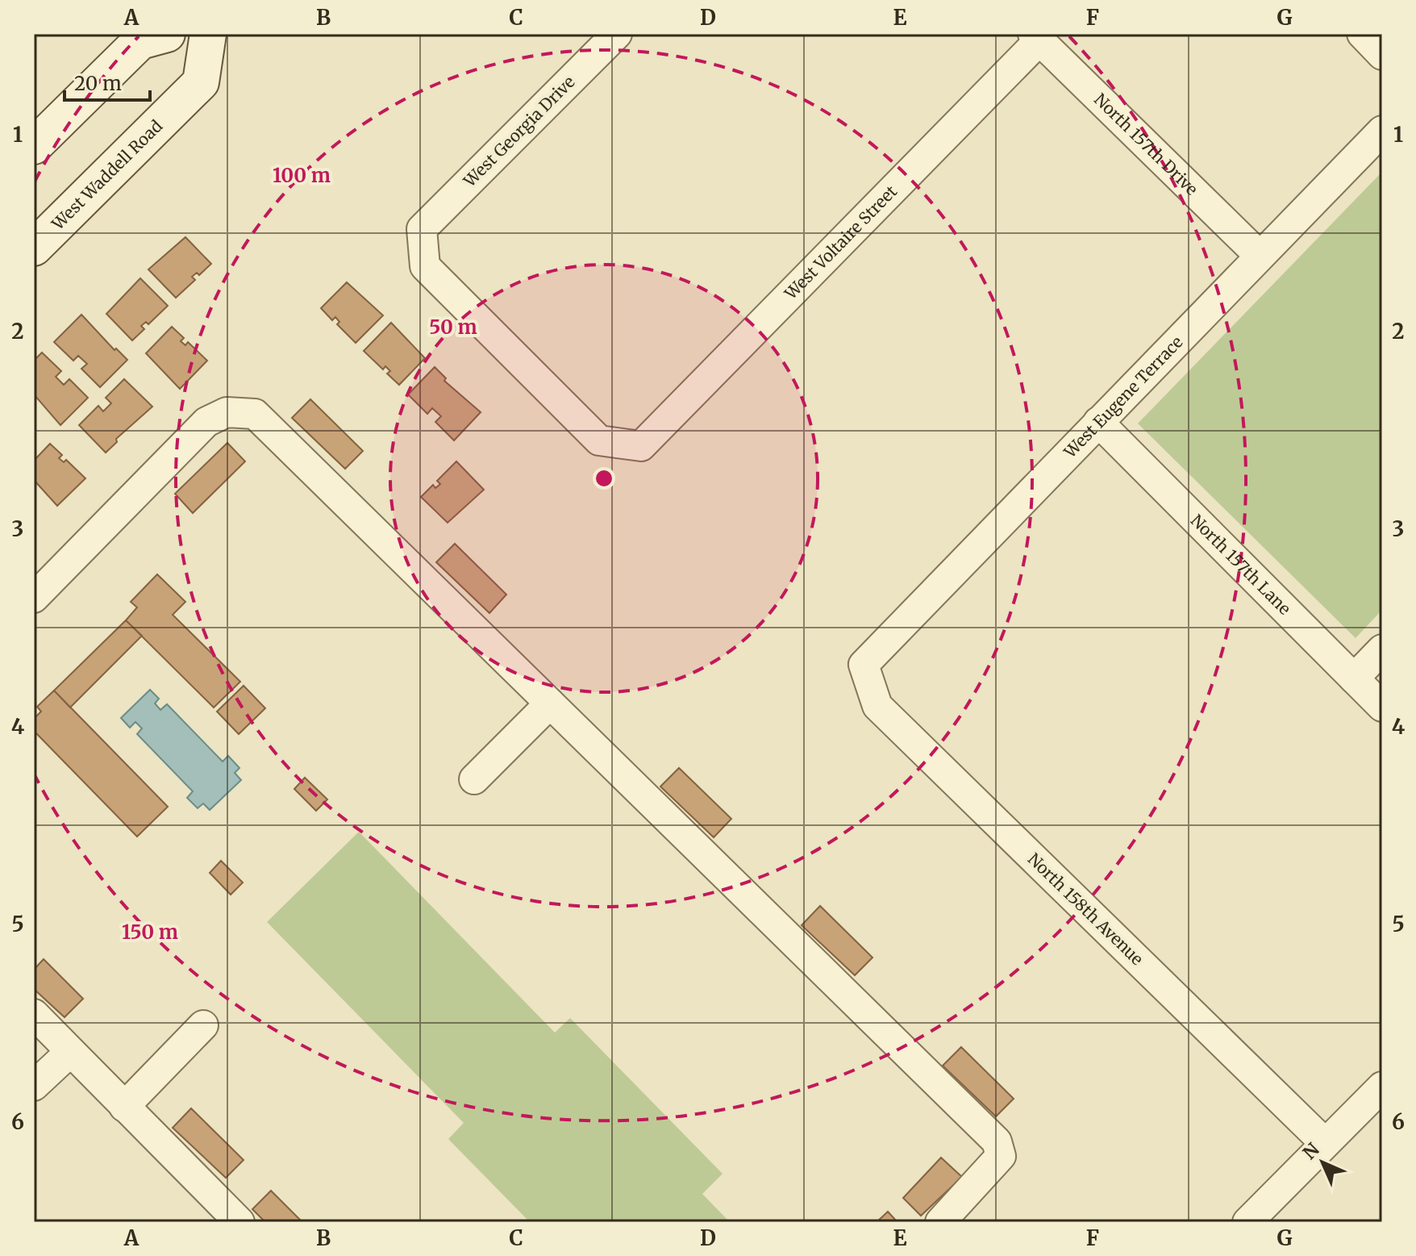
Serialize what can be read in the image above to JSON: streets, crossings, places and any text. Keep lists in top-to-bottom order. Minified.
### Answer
{"streets":{"main road":["West Waddell Road"],"street":["West Georgia Drive","North 157th Drive","West Voltaire Street","West Eugene Terrace","North 157th Lane","North 158th Avenue"]},"crossings":[["West Georgia Drive","West Voltaire Street"],["North 157th Drive","West Voltaire Street"],["North 157th Drive","West Eugene Terrace"],["West Eugene Terrace","North 157th Lane"],["West Eugene Terrace","North 158th Avenue"]],"scale_bar":"20 m","north":"top left","grid":{"columns":["A","B","C","D","E","F","G"],"rows":["1","2","3","4","5","6"]},"rings":["100 m","50 m","150 m"]}
